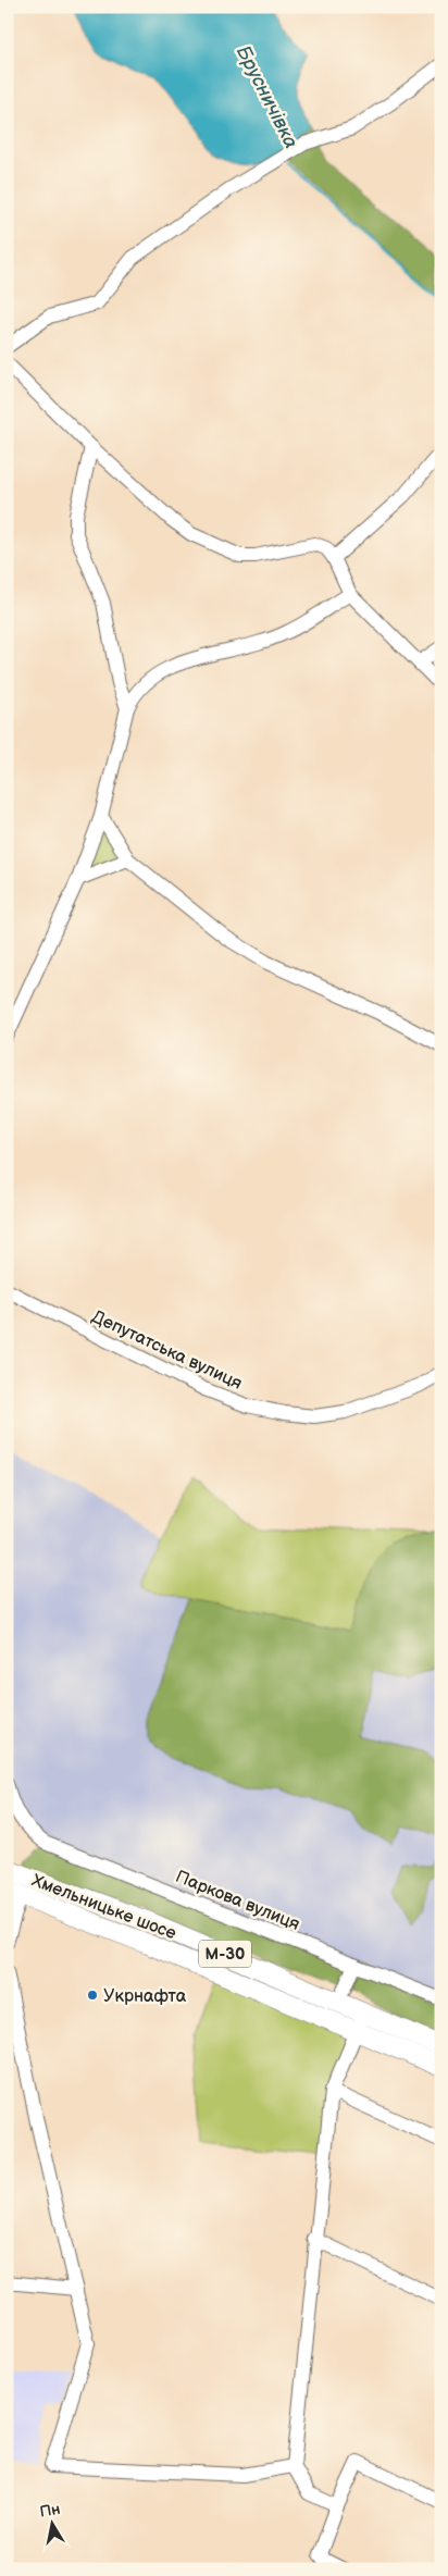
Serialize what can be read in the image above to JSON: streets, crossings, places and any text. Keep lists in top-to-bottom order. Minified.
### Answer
{"streets":{"highway":["Хмельницьке шосе","М-30"],"street":["Депутатська вулиця","Паркова вулиця"]},"water":["Брусничівка"],"places":["Укрнафта"],"north":"top"}
